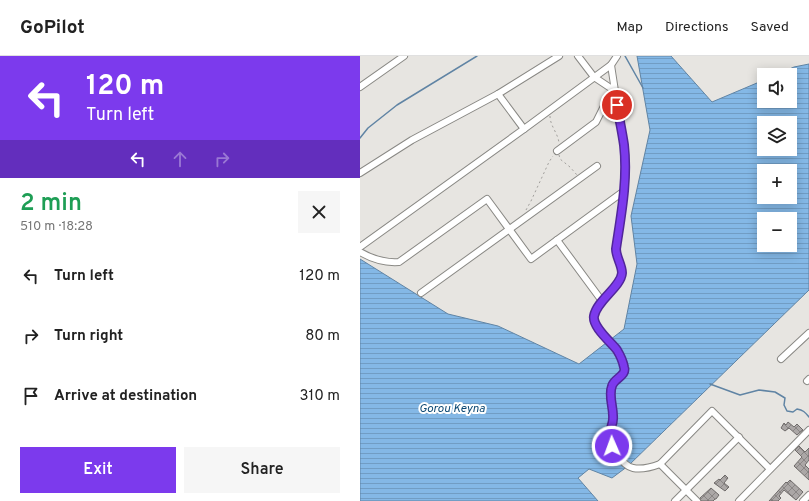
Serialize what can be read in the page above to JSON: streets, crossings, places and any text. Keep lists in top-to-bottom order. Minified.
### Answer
{"water":["Gorou Keyna"],"page":{"header":"GoPilot","nav":["Map","Directions","Saved"],"turn":["120 m","Turn left"],"map_buttons":["+","−"],"heading":["2 min","510 m · 18:28"],"list":[{"name":"Turn left","value":"120 m"},{"name":"Turn right","value":"80 m"},{"name":"Arrive at destination","value":"310 m"}],"buttons":["Exit","Share"]}}
